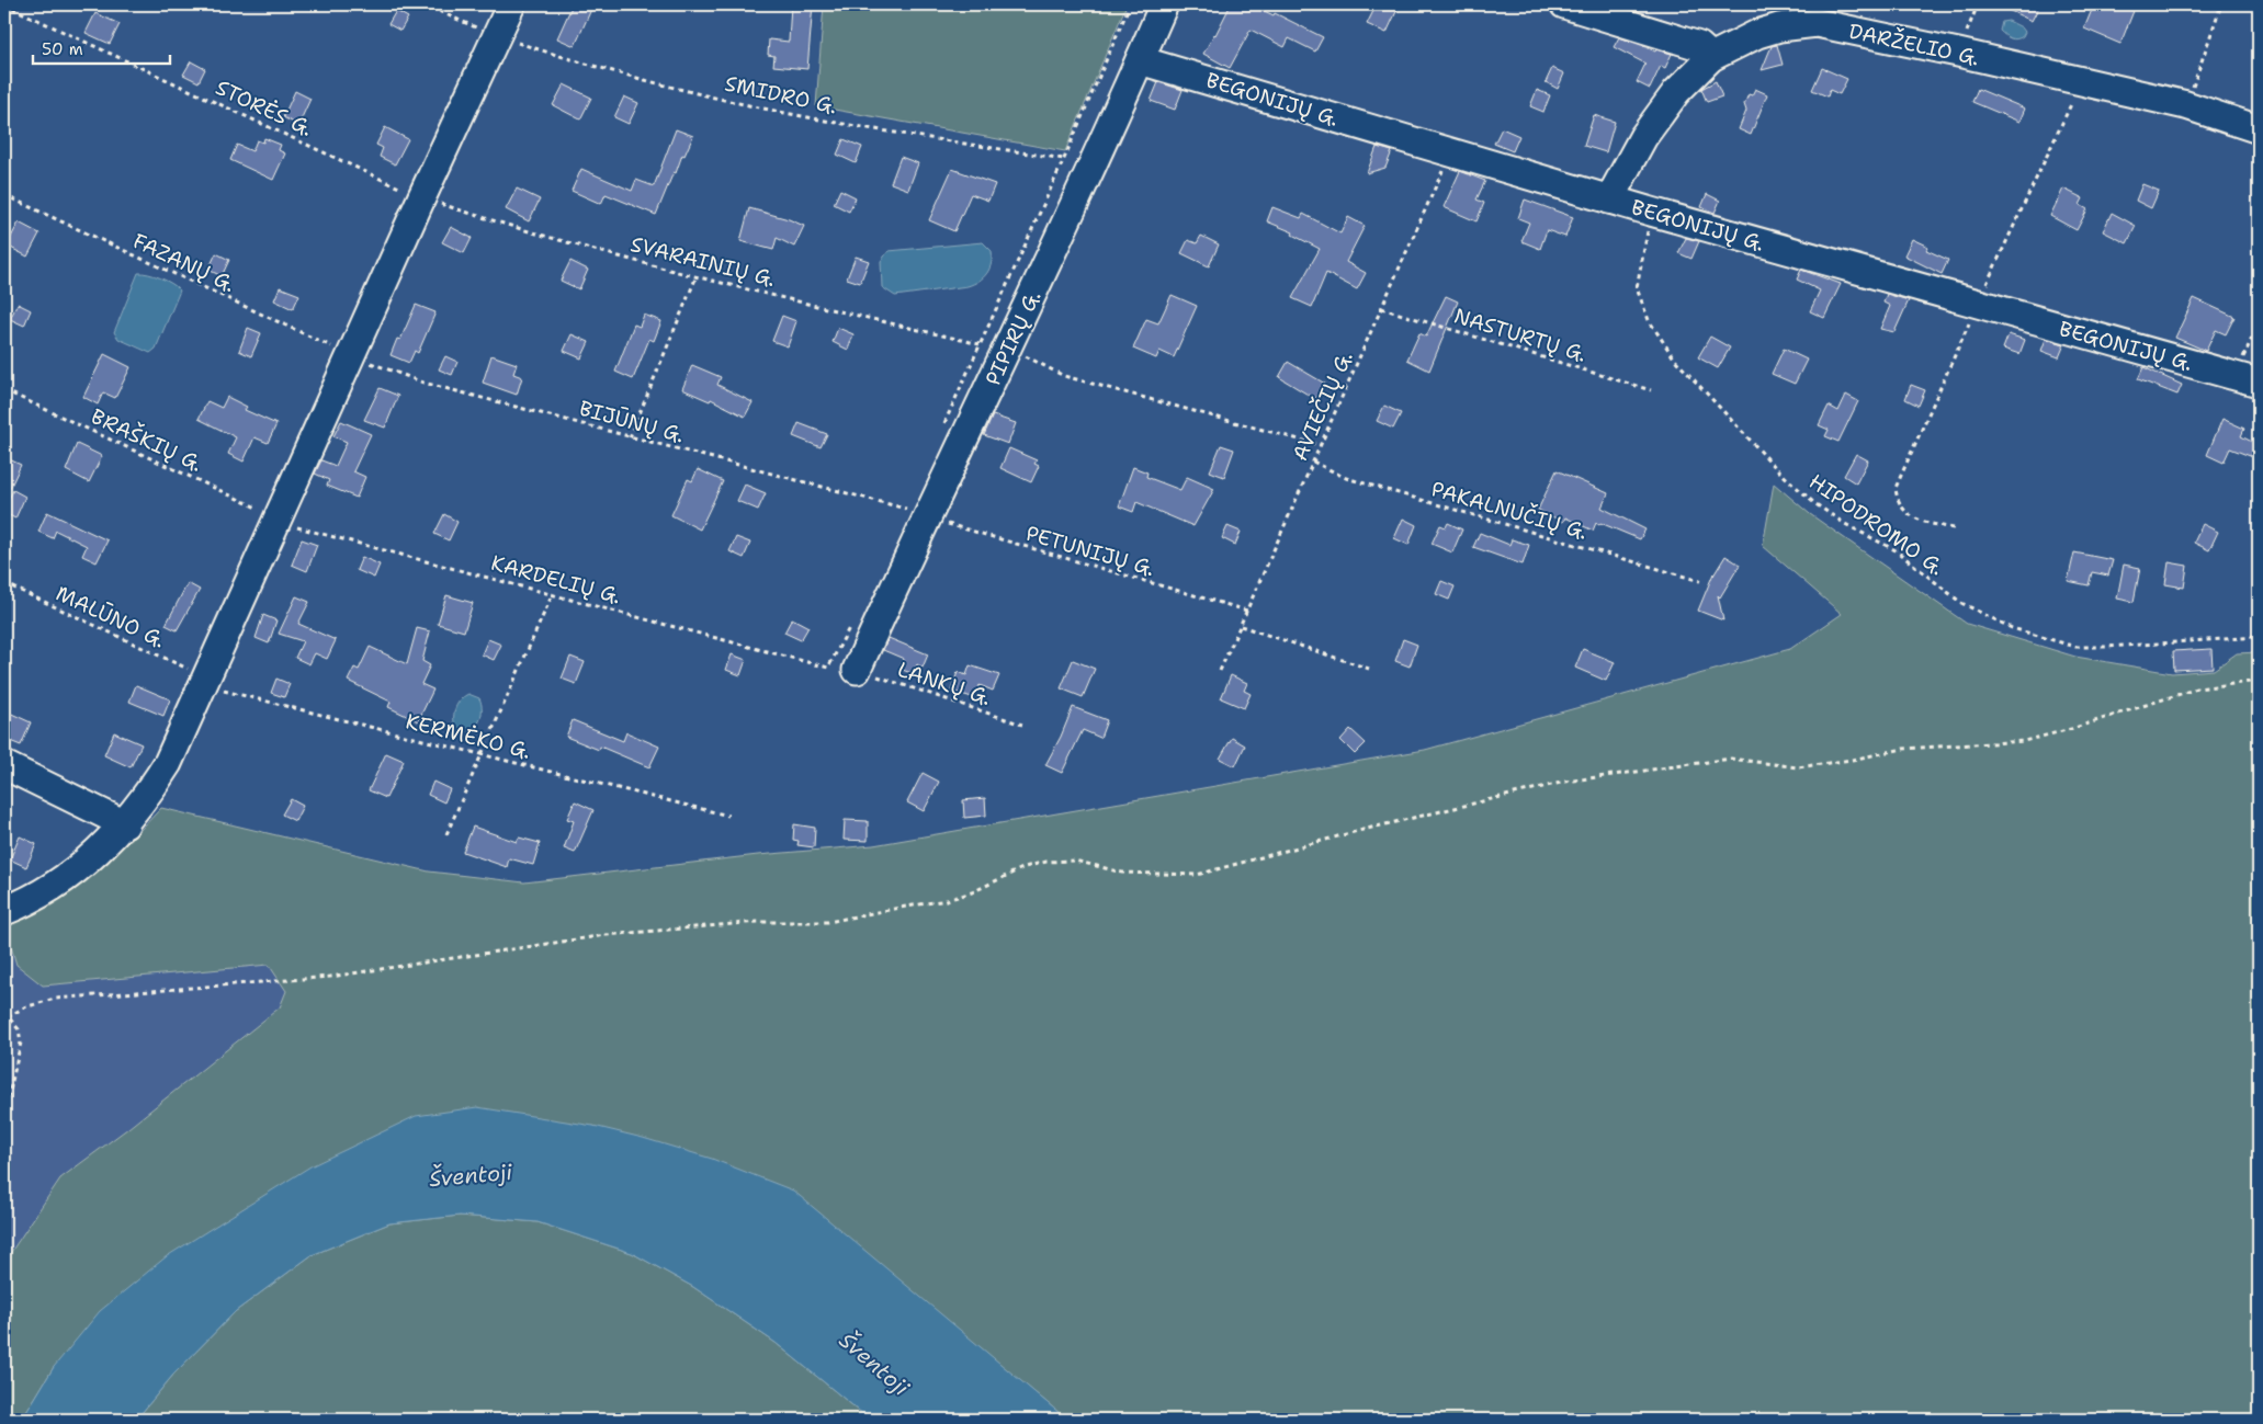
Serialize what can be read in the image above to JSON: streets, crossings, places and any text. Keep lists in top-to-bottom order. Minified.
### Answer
{"streets":{"street":["DARŽELIO G.","BEGONIJŲ G.","PIPIRŲ G."],"path":["SMIDRO G.","STORĖS G.","SVARAINIŲ G.","FAZANŲ G.","NASTURTŲ G.","AVIEČIŲ G.","BIJŪNŲ G.","BRAŠKIŲ G.","PAKALNUČIŲ G.","HIPODROMO G.","PETUNIJŲ G.","KARDELIŲ G.","MALŪNO G.","LANKŲ G.","KERMĖKO G."]},"crossings":[["DARŽELIO G.","BEGONIJŲ G."],["BEGONIJŲ G.","PIPIRŲ G."],["BEGONIJŲ G.","AVIEČIŲ G."],["BEGONIJŲ G.","HIPODROMO G."],["STORĖS G.","SVARAINIŲ G."],["FAZANŲ G.","BIJŪNŲ G."],["NASTURTŲ G.","AVIEČIŲ G."],["PIPIRŲ G.","BIJŪNŲ G."],["PIPIRŲ G.","PETUNIJŲ G."],["PIPIRŲ G.","LANKŲ G."],["AVIEČIŲ G.","PAKALNUČIŲ G."],["AVIEČIŲ G.","PETUNIJŲ G."],["BIJŪNŲ G.","PETUNIJŲ G."],["BRAŠKIŲ G.","KARDELIŲ G."],["MALŪNO G.","KERMĖKO G."]],"water":["Šventoji"],"scale_bar":"50 m"}
